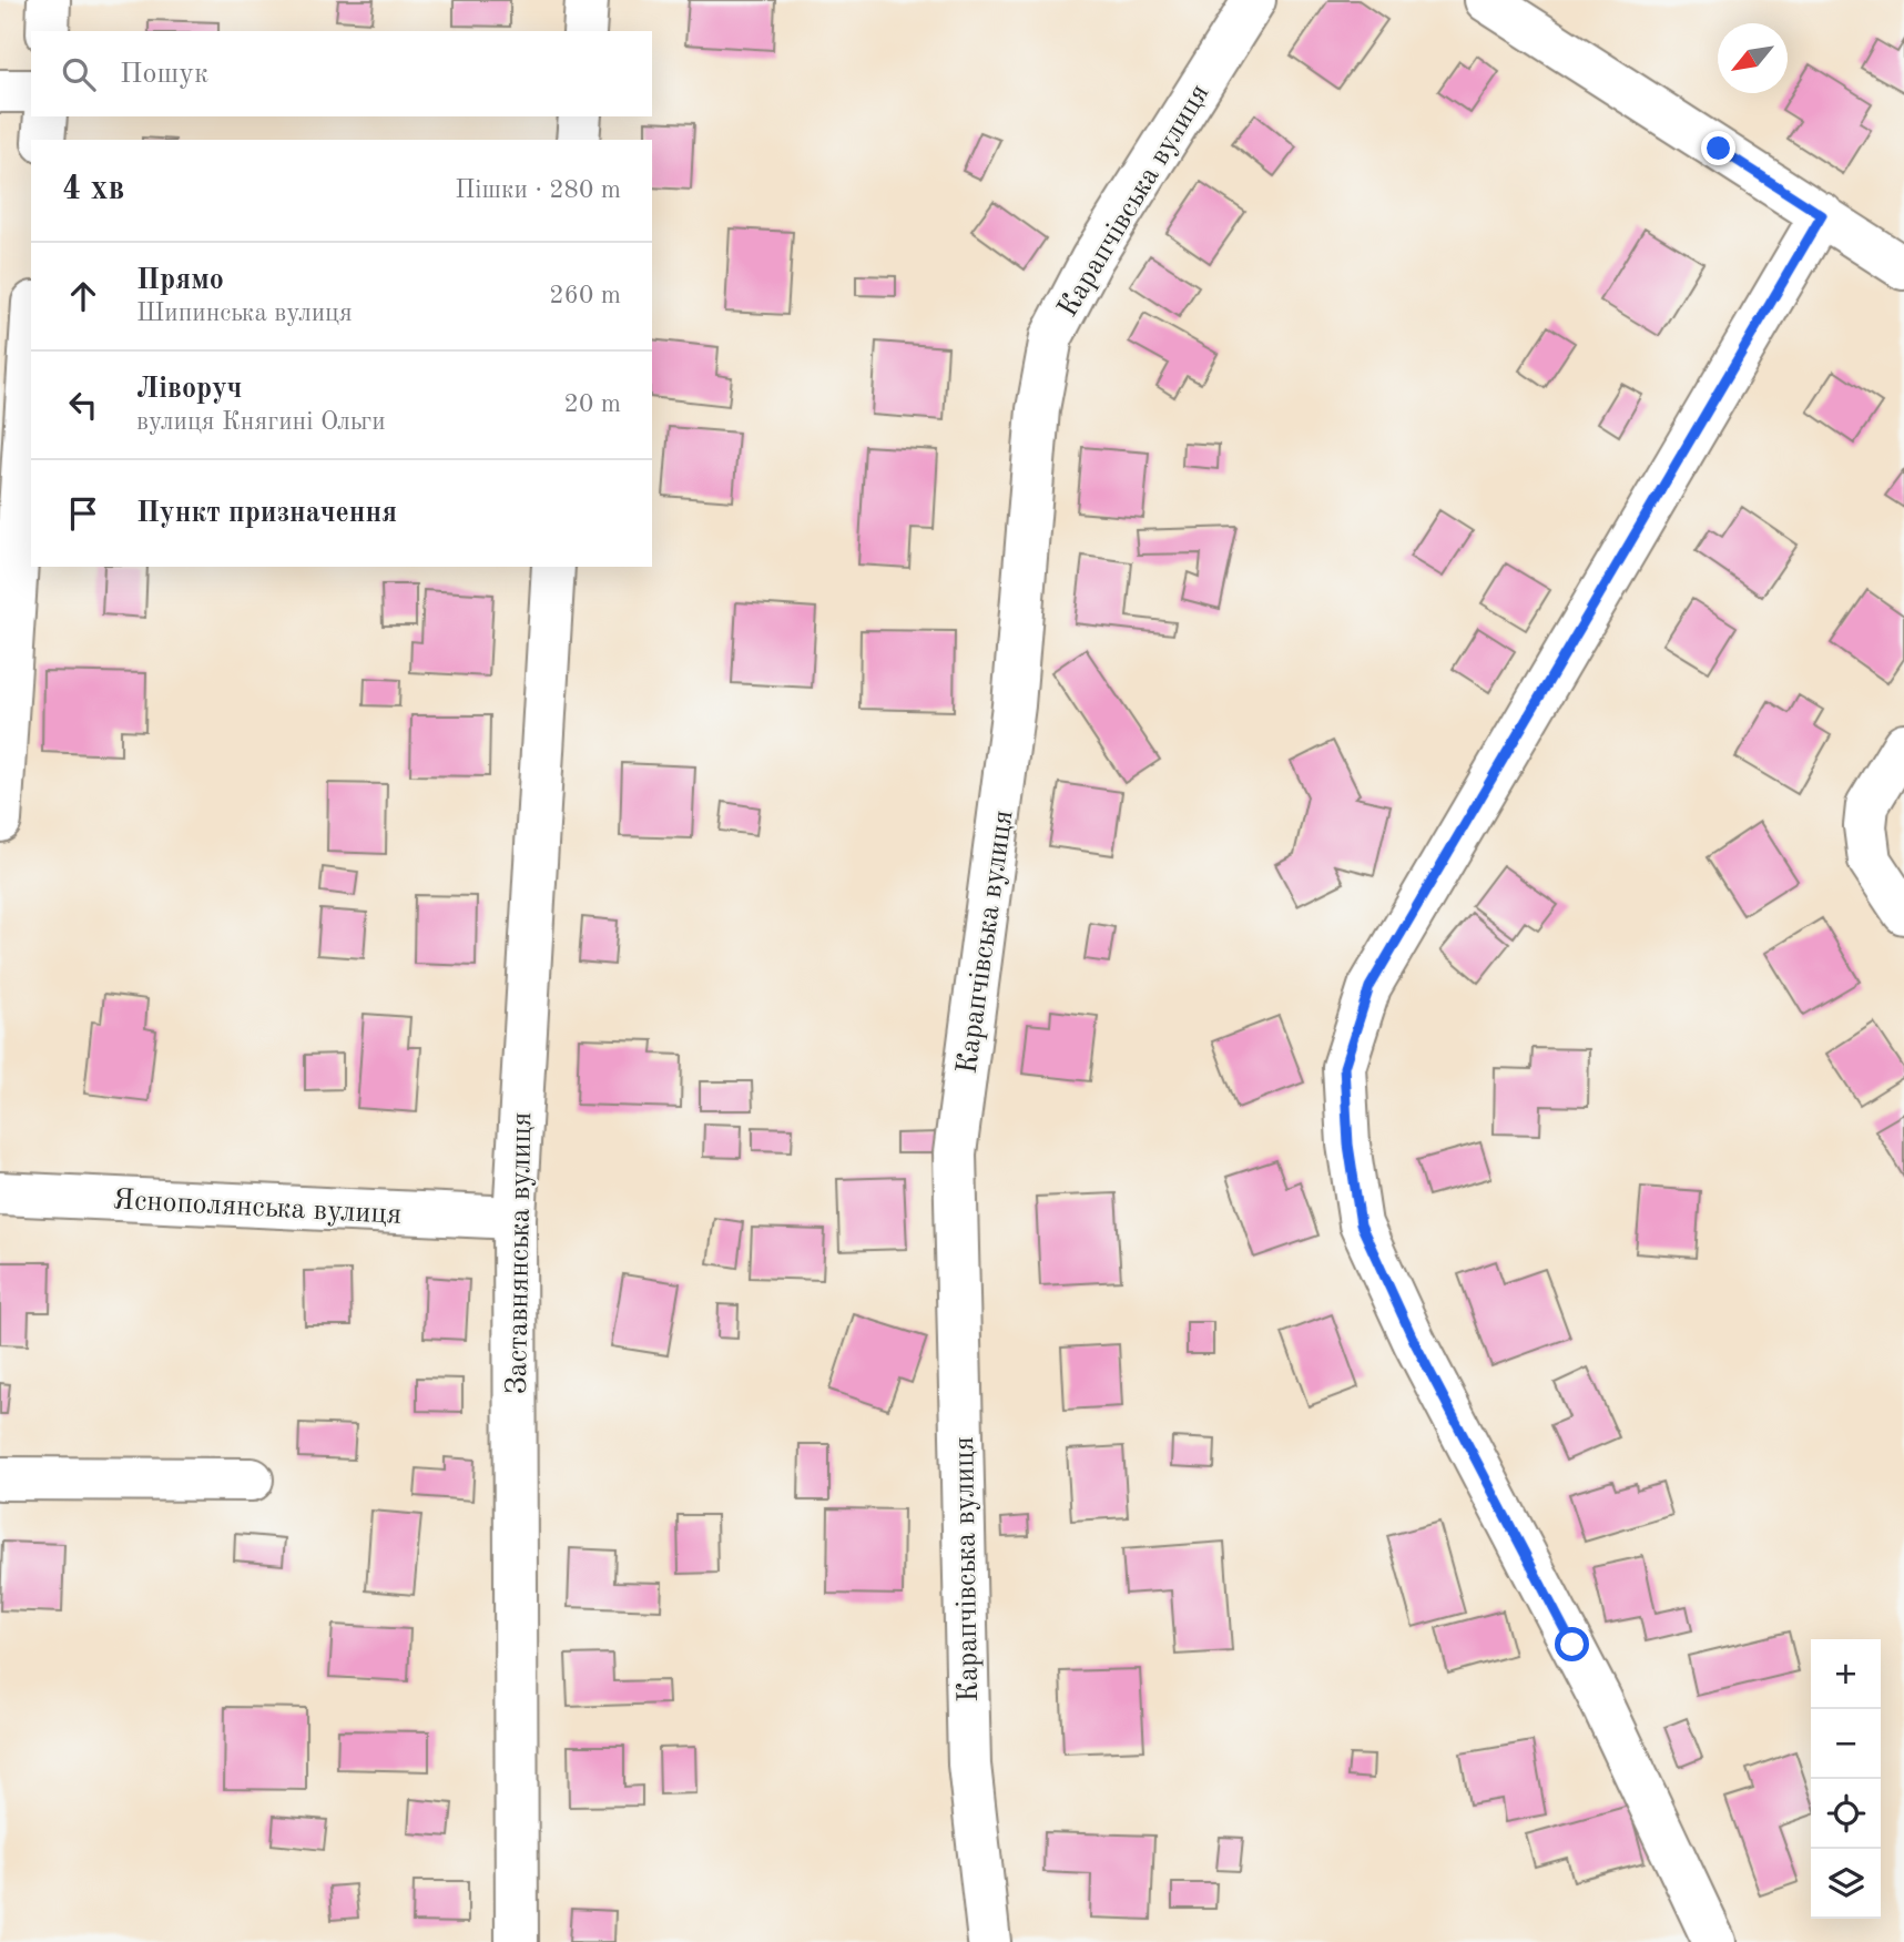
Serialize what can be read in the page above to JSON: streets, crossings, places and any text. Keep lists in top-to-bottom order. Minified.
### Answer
{"streets":{"street":["Карапчівська вулиця","Яснополянська вулиця","Заставнянська вулиця"]},"crossings":[["Яснополянська вулиця","Заставнянська вулиця"]],"north":"bottom left","page":{"search":"Пошук","heading":["4 хв","Пішки · 280 m"],"list":[["Прямо","Шипинська вулиця","260 m"],["Ліворуч","вулиця Княгині Ольги","20 m"],"Пункт призначення"],"map_buttons":["+","−"]}}
